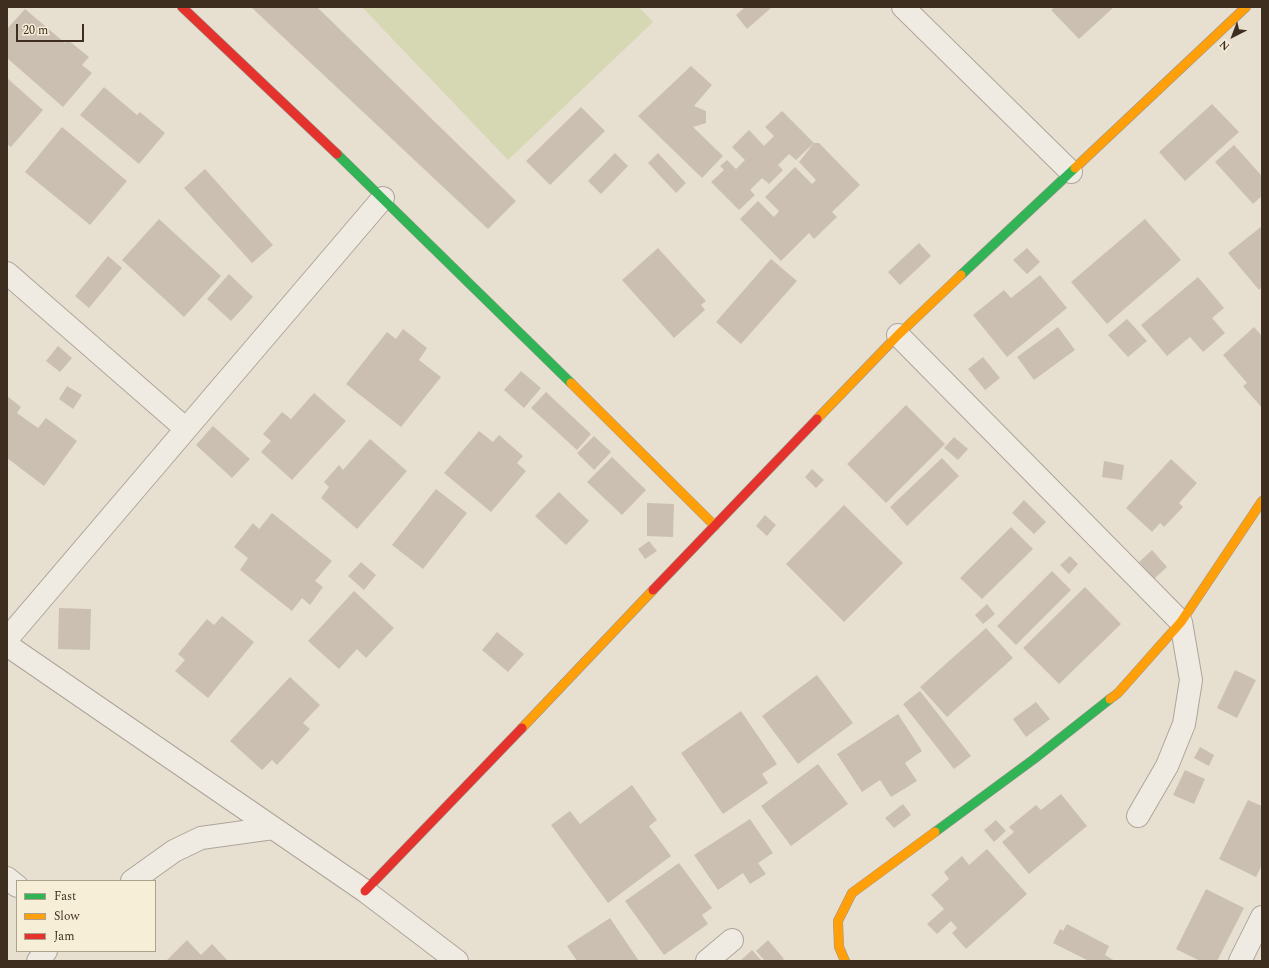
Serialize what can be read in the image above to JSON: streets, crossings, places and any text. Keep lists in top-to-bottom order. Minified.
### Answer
{"legend":["Fast","Slow","Jam"],"scale_bar":"20 m","north":"bottom left"}
